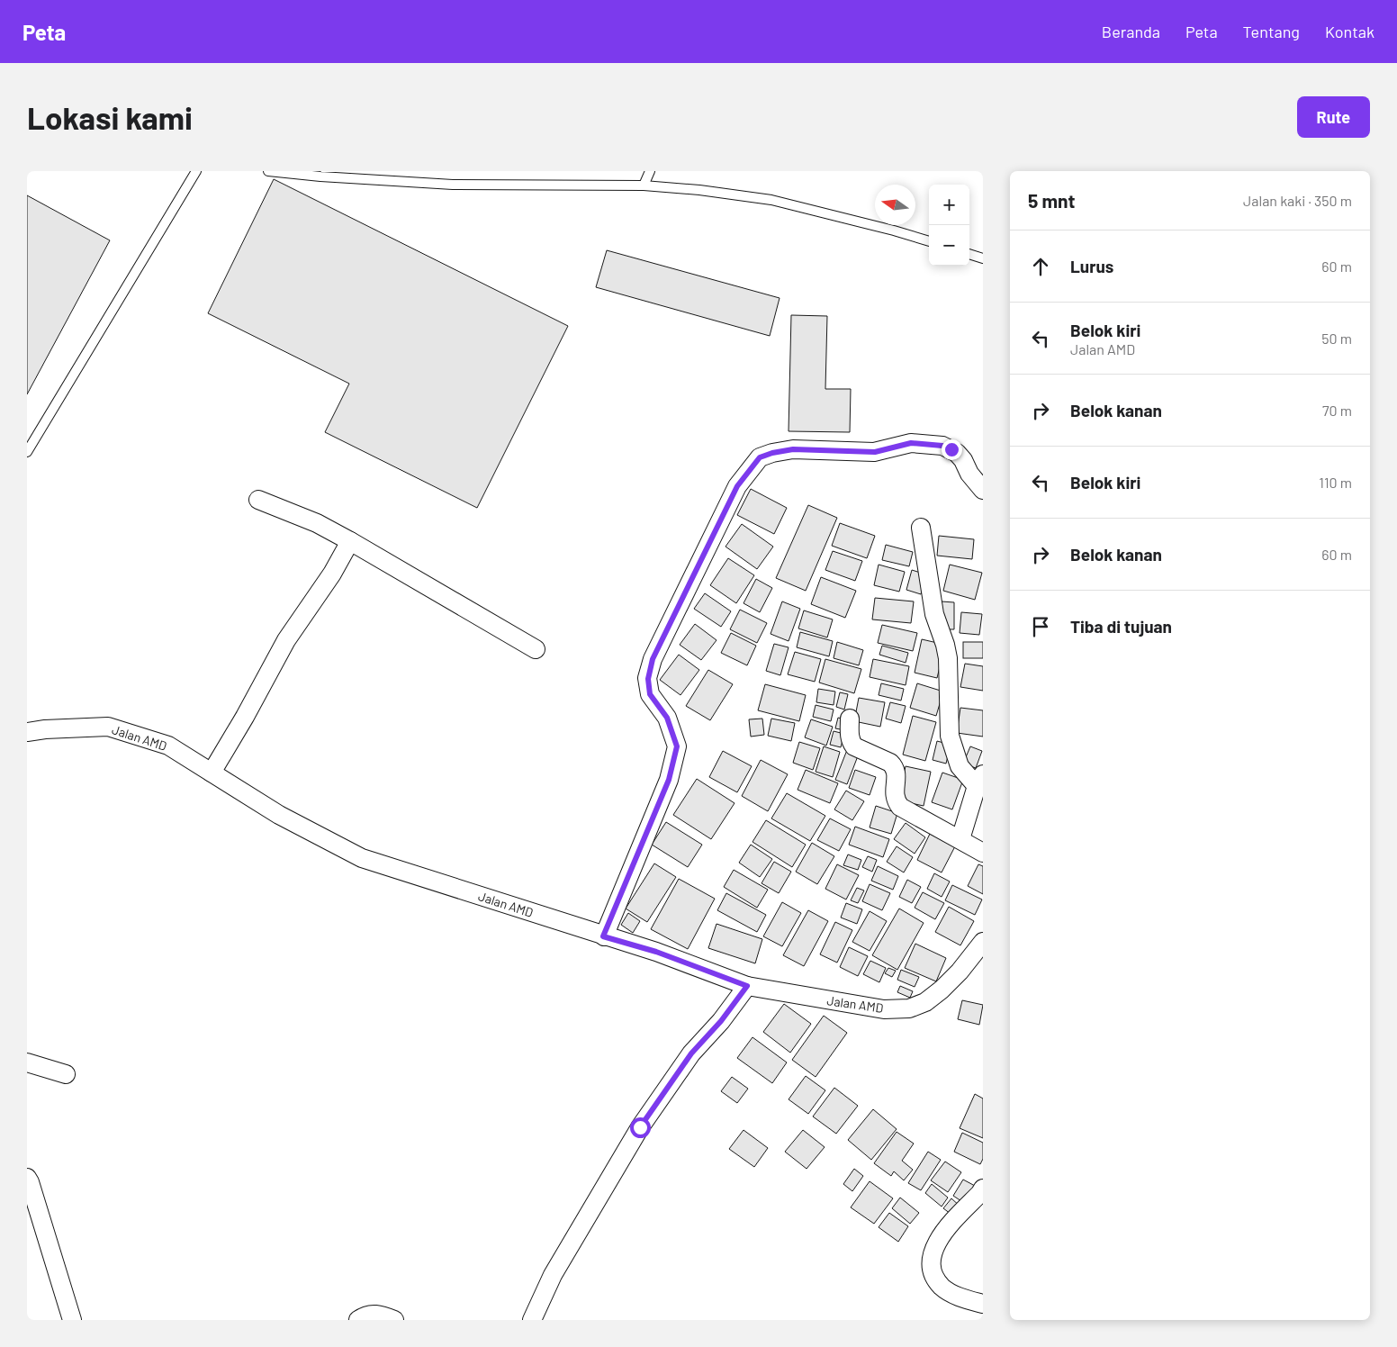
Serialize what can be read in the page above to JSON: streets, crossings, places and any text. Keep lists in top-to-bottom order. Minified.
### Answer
{"streets":{"street":["Jalan AMD"]},"north":"left","page":{"header":"Peta","nav":["Beranda","Peta","Tentang","Kontak"],"buttons":"Rute","title":"Lokasi kami","heading":["5 mnt","Jalan kaki · 350 m"],"map_buttons":["+","−"],"list":[["Lurus","60 m"],["Belok kiri","Jalan AMD","50 m"],["Belok kanan","70 m"],["Belok kiri","110 m"],["Belok kanan","60 m"],"Tiba di tujuan"]}}
